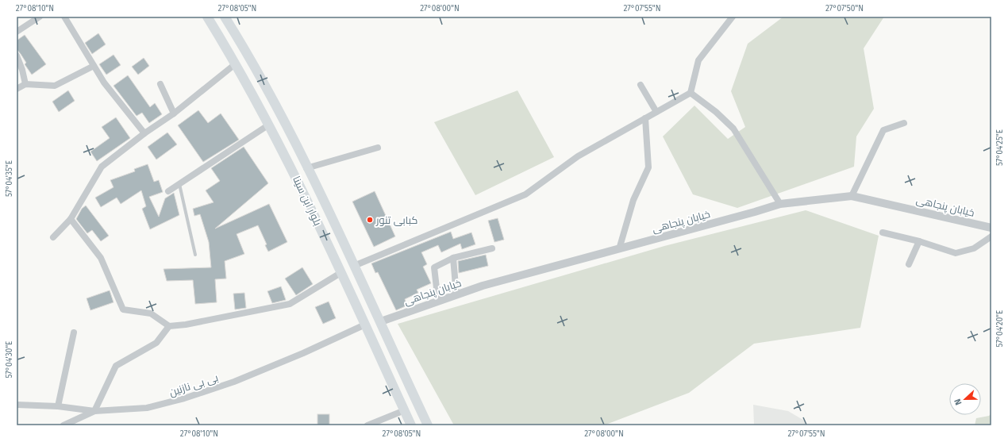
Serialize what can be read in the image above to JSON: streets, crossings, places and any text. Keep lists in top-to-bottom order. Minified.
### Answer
{"streets":{"main road":["بلوار ابن سینا"],"street":["خیابان پنجاهی","بی بی نازنین"]},"crossings":[["بلوار ابن سینا","خیابان پنجاهی"],["بلوار ابن سینا","بی بی نازنین"]],"places":["کبابی تنور"],"north":"left","coordinates":["27°08'10\"N","27°08'05\"N","27°08'00\"N","27°07'55\"N","27°07'50\"N","57°04'25\"E","57°04'35\"E","57°04'20\"E","57°04'30\"E"]}
